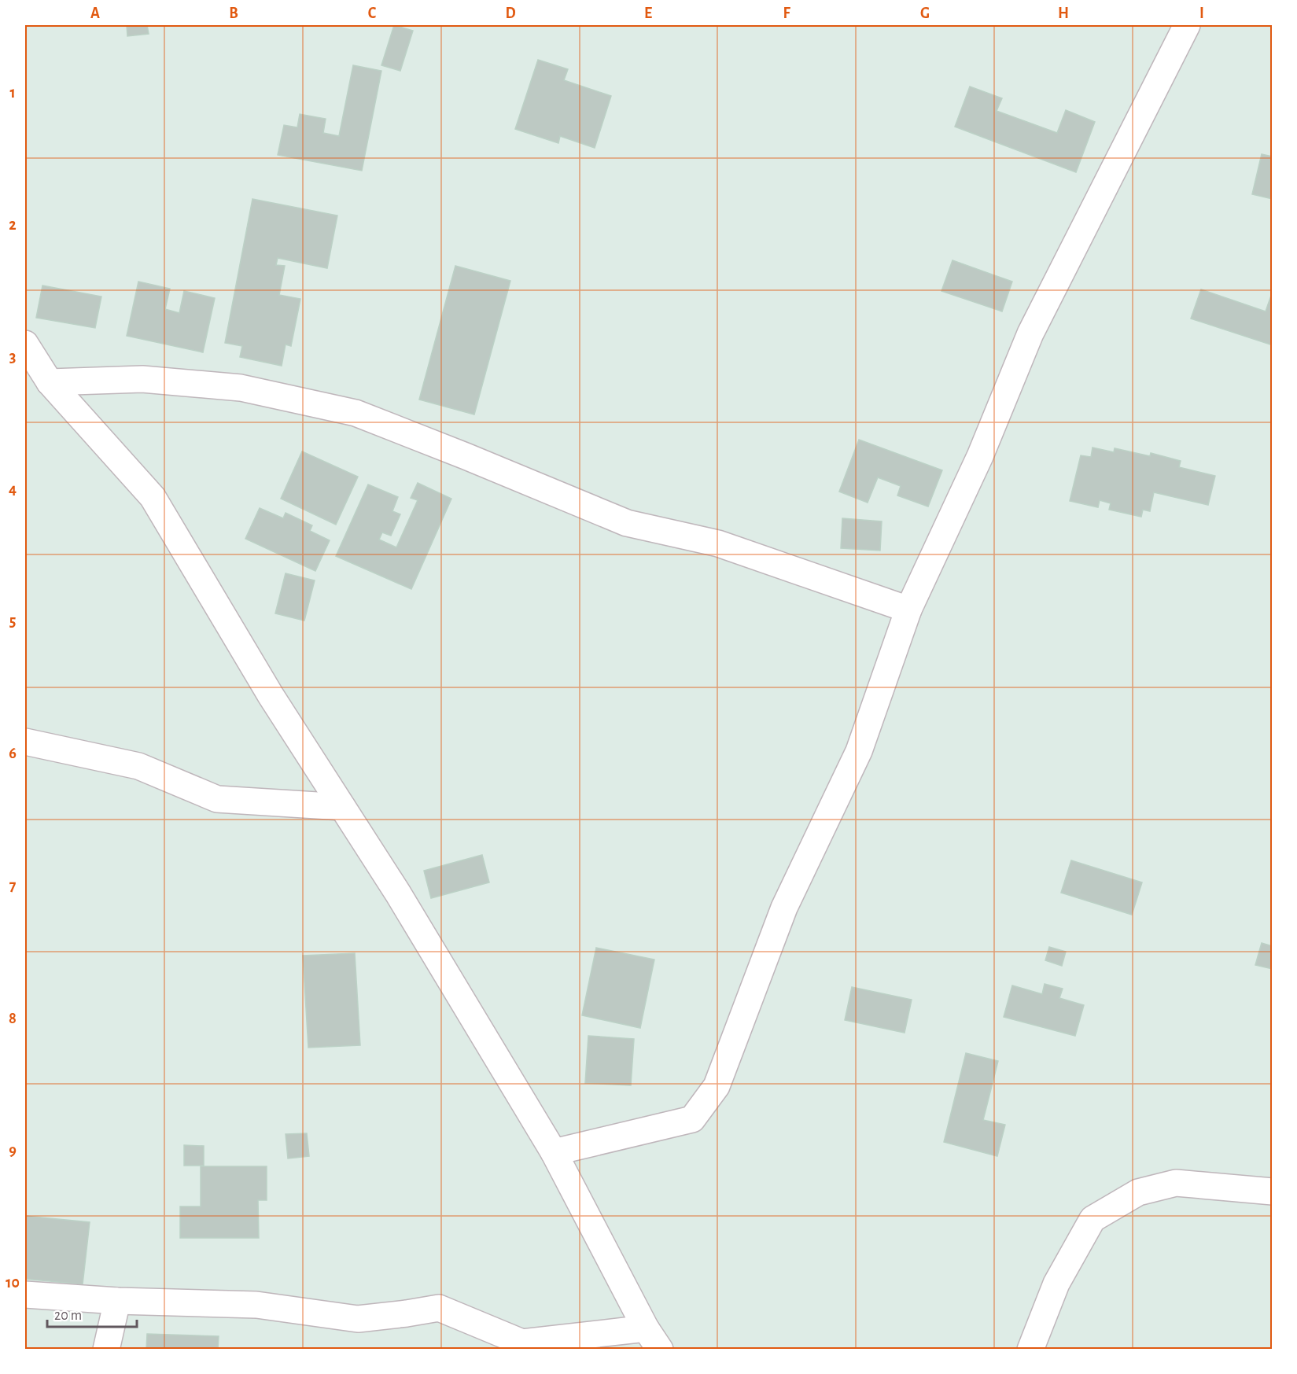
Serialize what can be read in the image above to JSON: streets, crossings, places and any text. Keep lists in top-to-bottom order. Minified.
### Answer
{"scale_bar":"20 m","grid":{"columns":["A","B","C","D","E","F","G","H","I"],"rows":["1","2","3","4","5","6","7","8","9","10"]}}
